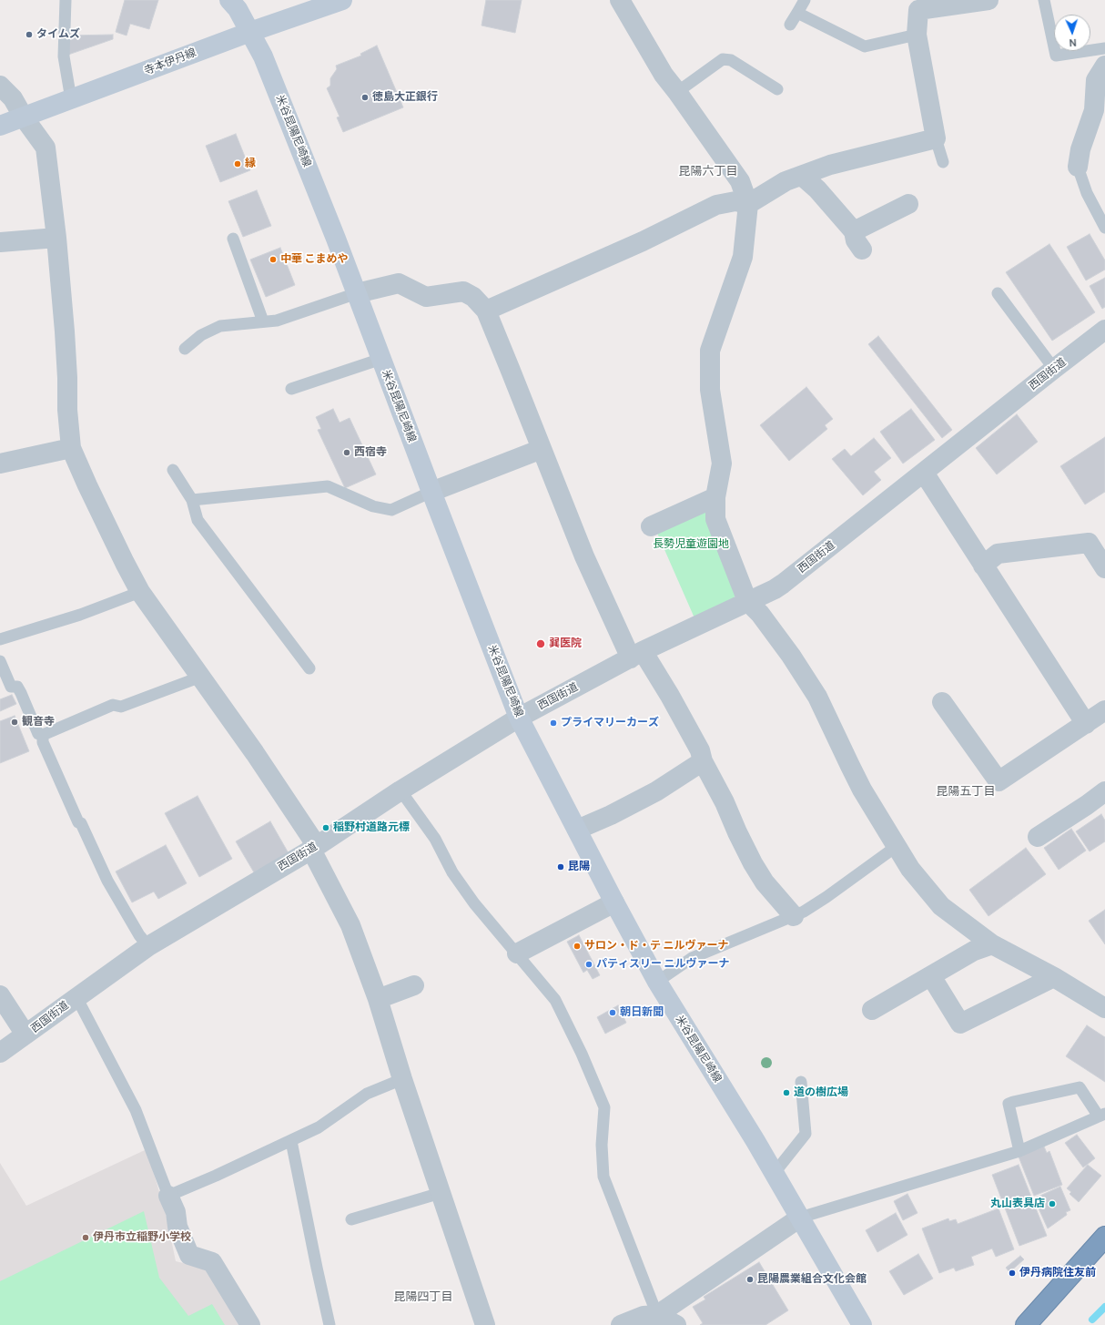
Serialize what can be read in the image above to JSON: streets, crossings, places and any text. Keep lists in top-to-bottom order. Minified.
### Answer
{"streets":{"main road":["寺本伊丹線","米谷昆陽尼崎線"],"street":["西国街道"]},"crossings":[["寺本伊丹線","米谷昆陽尼崎線"],["米谷昆陽尼崎線","西国街道"]],"districts":["昆陽六丁目","昆陽五丁目","昆陽四丁目"],"parks":["長勢児童遊園地"],"places":["タイムズ","徳島大正銀行","縁","中華 こまめや","西宿寺","巽医院","観音寺","プライマリーカーズ","稲野村道路元標","昆陽","サロン・ド・テ ニルヴァーナ","パティスリー ニルヴァーナ","朝日新聞","道の樹広場","丸山表具店","伊丹市立稲野小学校","伊丹病院住友前","昆陽農業組合文化会館"],"north":"bottom"}
